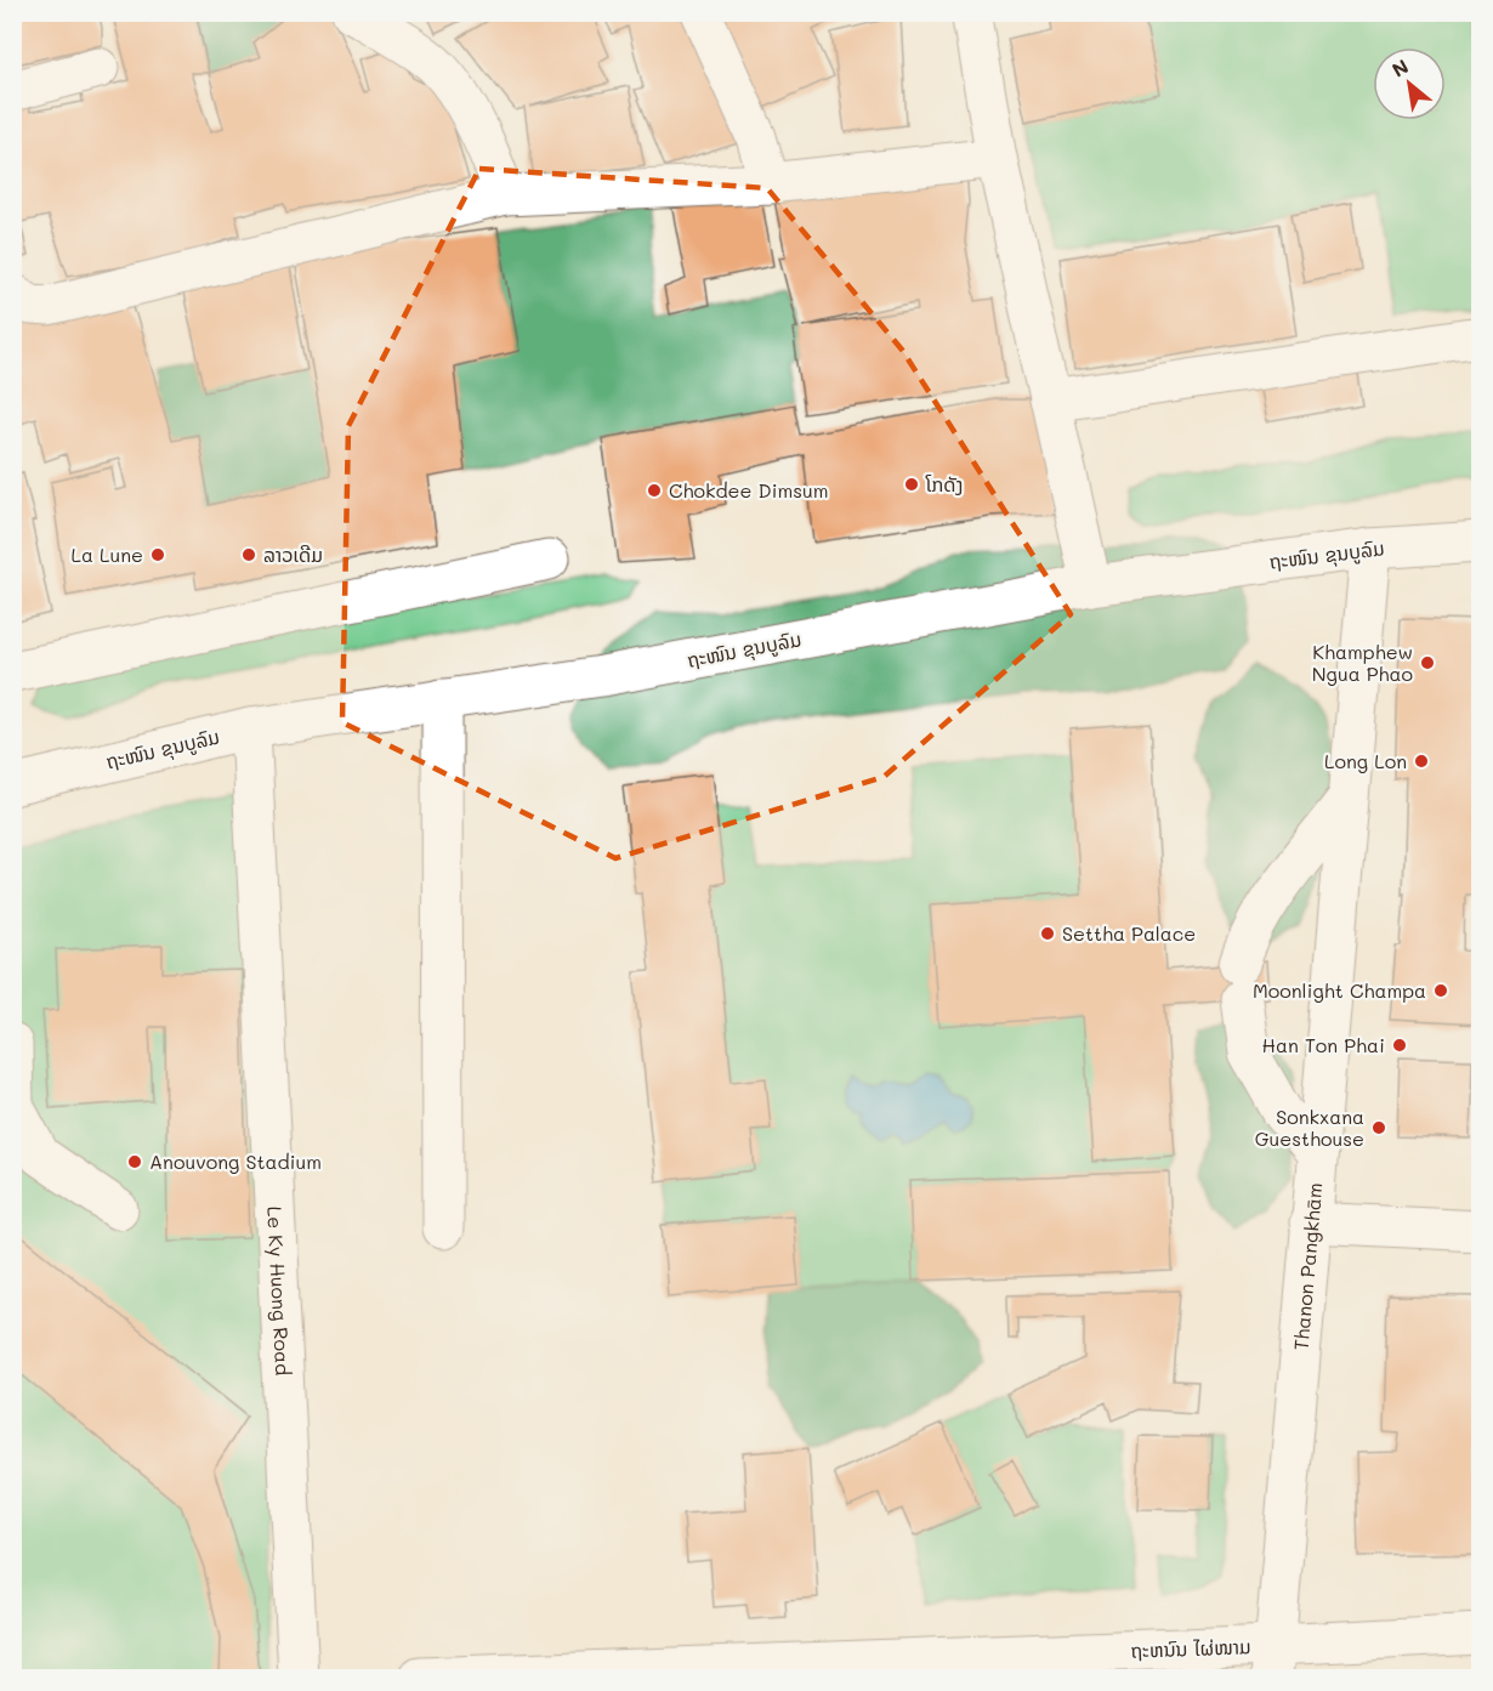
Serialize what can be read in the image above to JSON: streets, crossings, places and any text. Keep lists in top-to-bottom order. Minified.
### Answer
{"streets":{"street":["ຖະໜົນ ຂຸນບູລົມ","Thanon Pangkhām","Le Ky Huong Road","ຖະຫນົນ ໄຜ່ໜາມ"]},"crossings":[["ຖະໜົນ ຂຸນບູລົມ","Thanon Pangkhām"],["ຖະໜົນ ຂຸນບູລົມ","Le Ky Huong Road"],["Thanon Pangkhām","ຖະຫນົນ ໄຜ່ໜາມ"]],"places":["ໂກດັງ","Chokdee Dimsum","La Lune","ລາວເດີມ","Khamphew Ngua Phao","Long Lon","Settha Palace","Moonlight Champa","Han Ton Phai","Sonkxana Guesthouse","Anouvong Stadium"],"north":"top left"}
